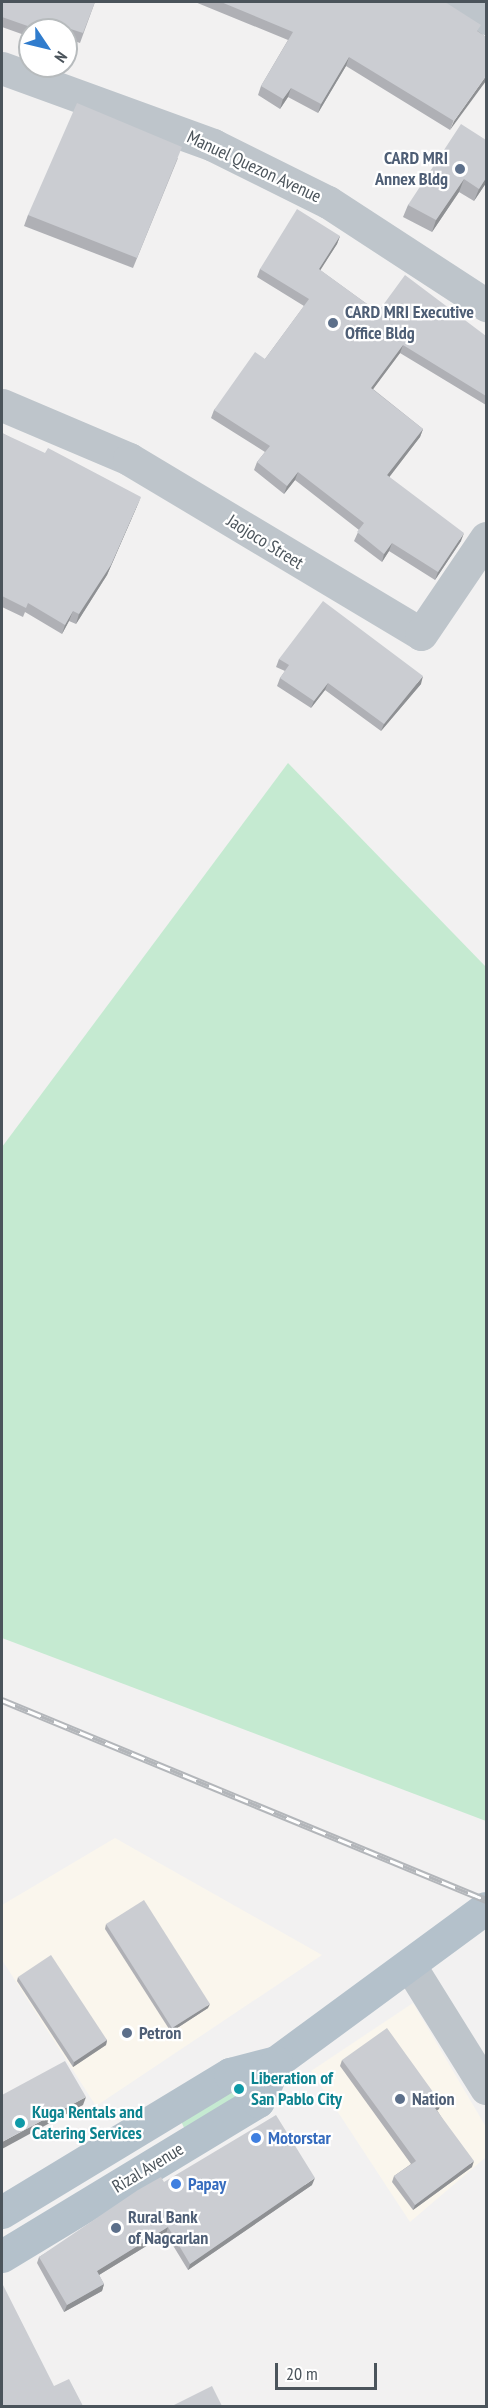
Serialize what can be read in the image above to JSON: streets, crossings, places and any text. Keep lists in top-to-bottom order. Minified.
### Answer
{"streets":{"main road":["Rizal Avenue"],"street":["Manuel Quezon Avenue","Jaojoco Street"]},"places":["CARD MRI Annex Bldg","CARD MRI Executive Office Bldg","Petron","Liberation of San Pablo City","Nation","Kuga Rentals and Catering Services","Motorstar","Papay","Rural Bank of Nagcarlan"],"scale_bar":"20 m","north":"bottom right"}
